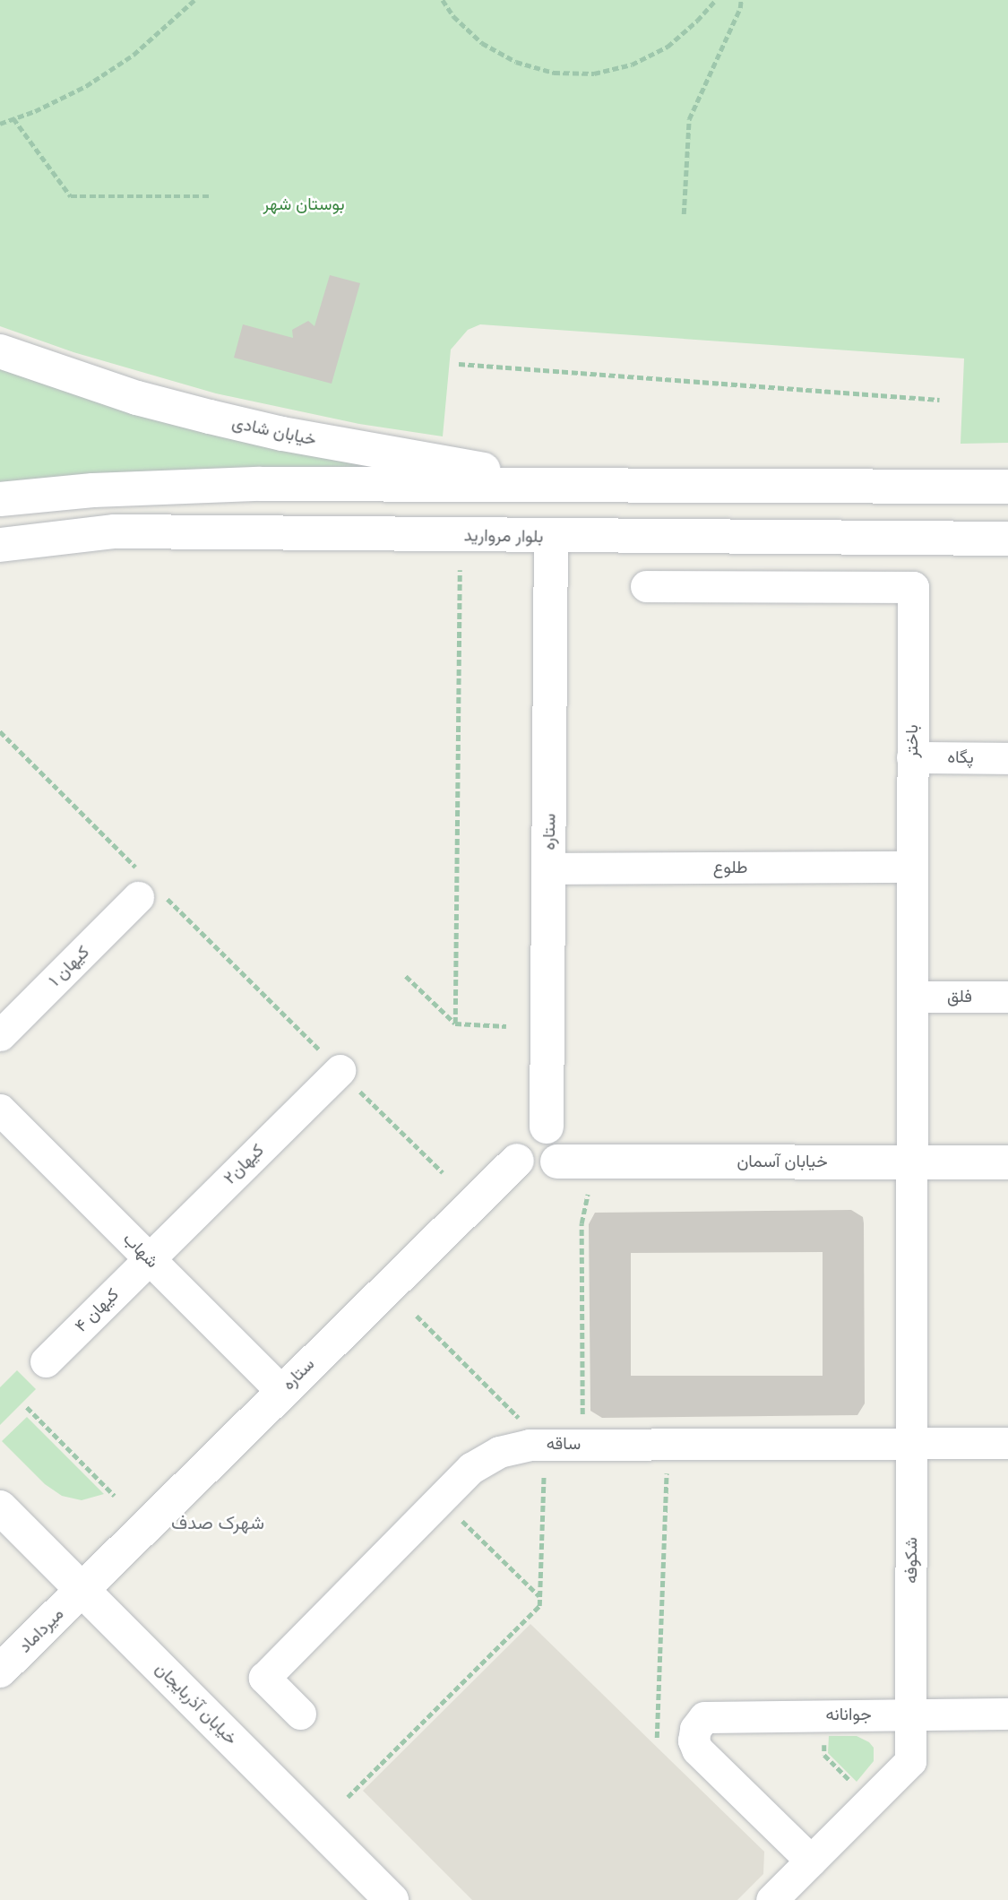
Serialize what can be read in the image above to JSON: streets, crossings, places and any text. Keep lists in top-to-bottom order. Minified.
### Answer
{"streets":{"street":["خیابان شادی","بلوار مروارید","باختر","پگاه","ستاره","طلوع","کیهان ۱","فلق","خیابان آسمان","کیهان۲","شهاب","کیهان ۴","ساقه","شکوفه","میرداماد","خیابان آذربایجان","جوانانه"]},"crossings":[["بلوار مروارید","ستاره"],["باختر","پگاه"],["باختر","طلوع"],["باختر","فلق"],["باختر","خیابان آسمان"],["باختر","شکوفه"],["ستاره","طلوع"],["ستاره","خیابان آسمان"],["ستاره","شهاب"],["ستاره","میرداماد"],["ستاره","خیابان آذربایجان"],["خیابان آسمان","شکوفه"],["کیهان۲","شهاب"],["کیهان۲","کیهان ۴"],["شهاب","کیهان ۴"],["ساقه","شکوفه"],["شکوفه","جوانانه"],["میرداماد","خیابان آذربایجان"]],"districts":["شهرک صدف"],"parks":["بوستان شهر"]}
